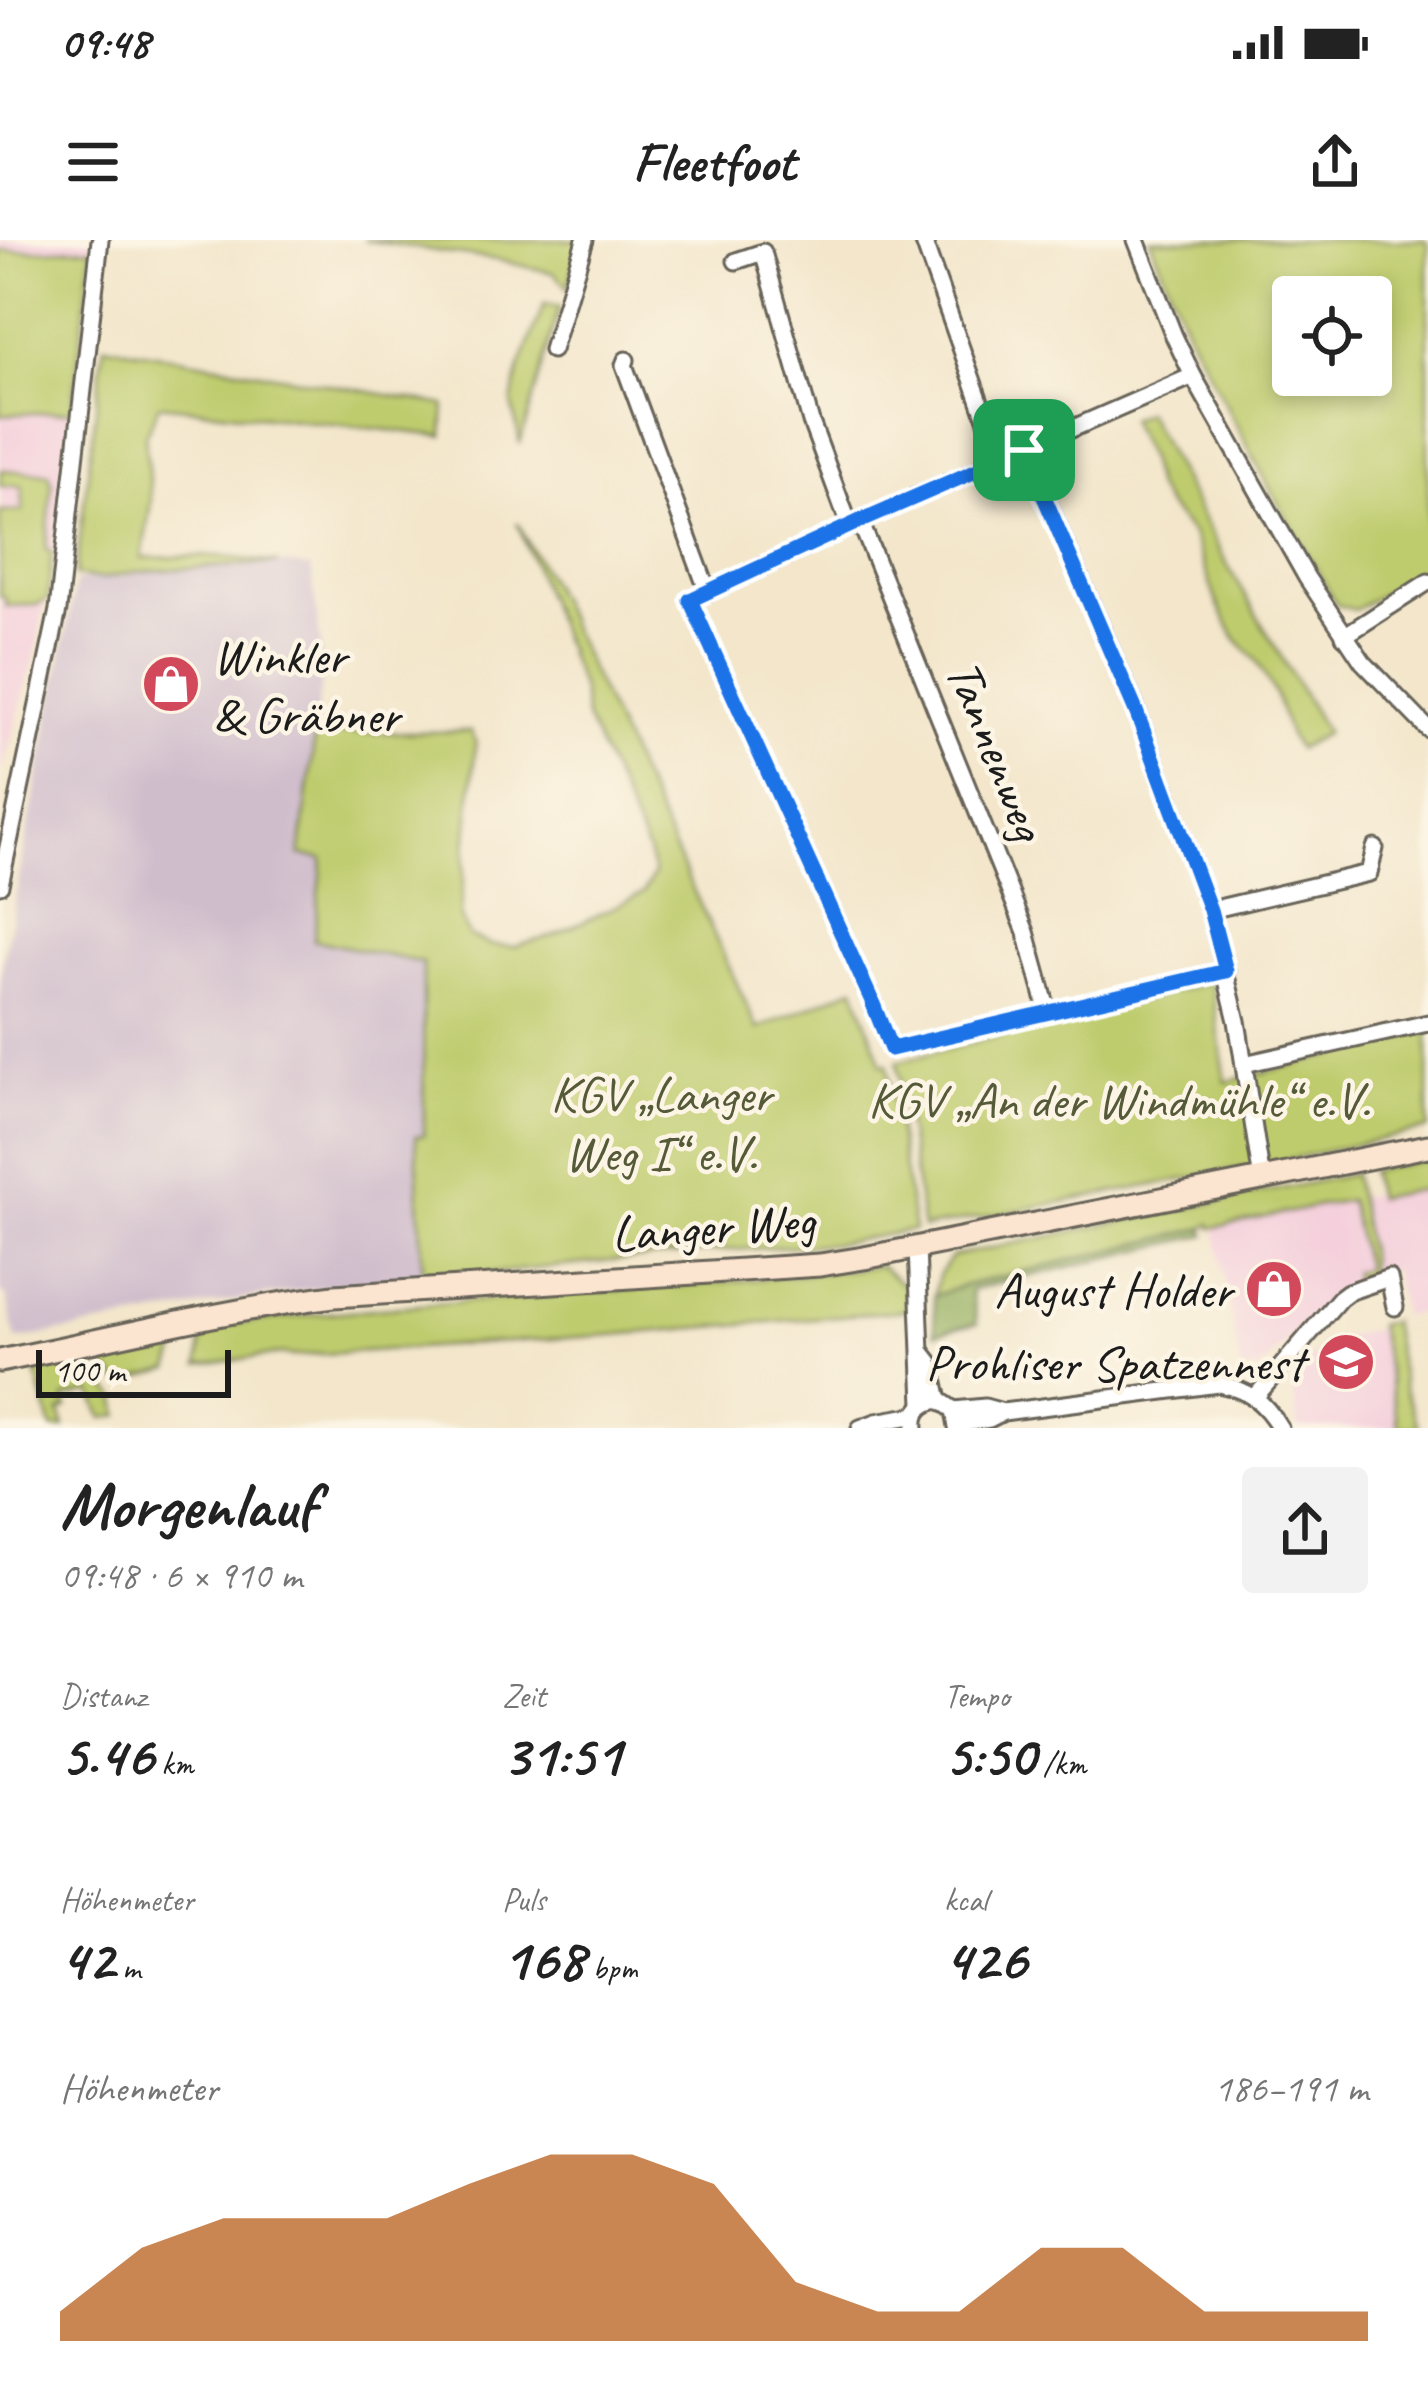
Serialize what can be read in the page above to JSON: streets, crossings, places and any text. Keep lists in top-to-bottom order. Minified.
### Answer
{"streets":{"main road":["Langer Weg"],"street":["Tannenweg"]},"parks":["KGV „Langer Weg I“ e.V.","KGV „An der Windmühle“ e.V."],"places":{"shop":["Winkler & Gräbner","August Holder"],"school or university":["Prohliser Spatzennest"]},"scale_bar":"100 m","page":{"status":"09:48","header":"Fleetfoot","scale":"100 m","heading":["Morgenlauf","09:48 · 6 × 910 m"],"stats":[["Distanz","5.46 km"],["Zeit","31:51"],["Tempo","5:50 /km"],["Höhenmeter","42 m"],["Puls","168 bpm"],["kcal","426"]],"chart":["Höhenmeter","186–191 m"]}}
